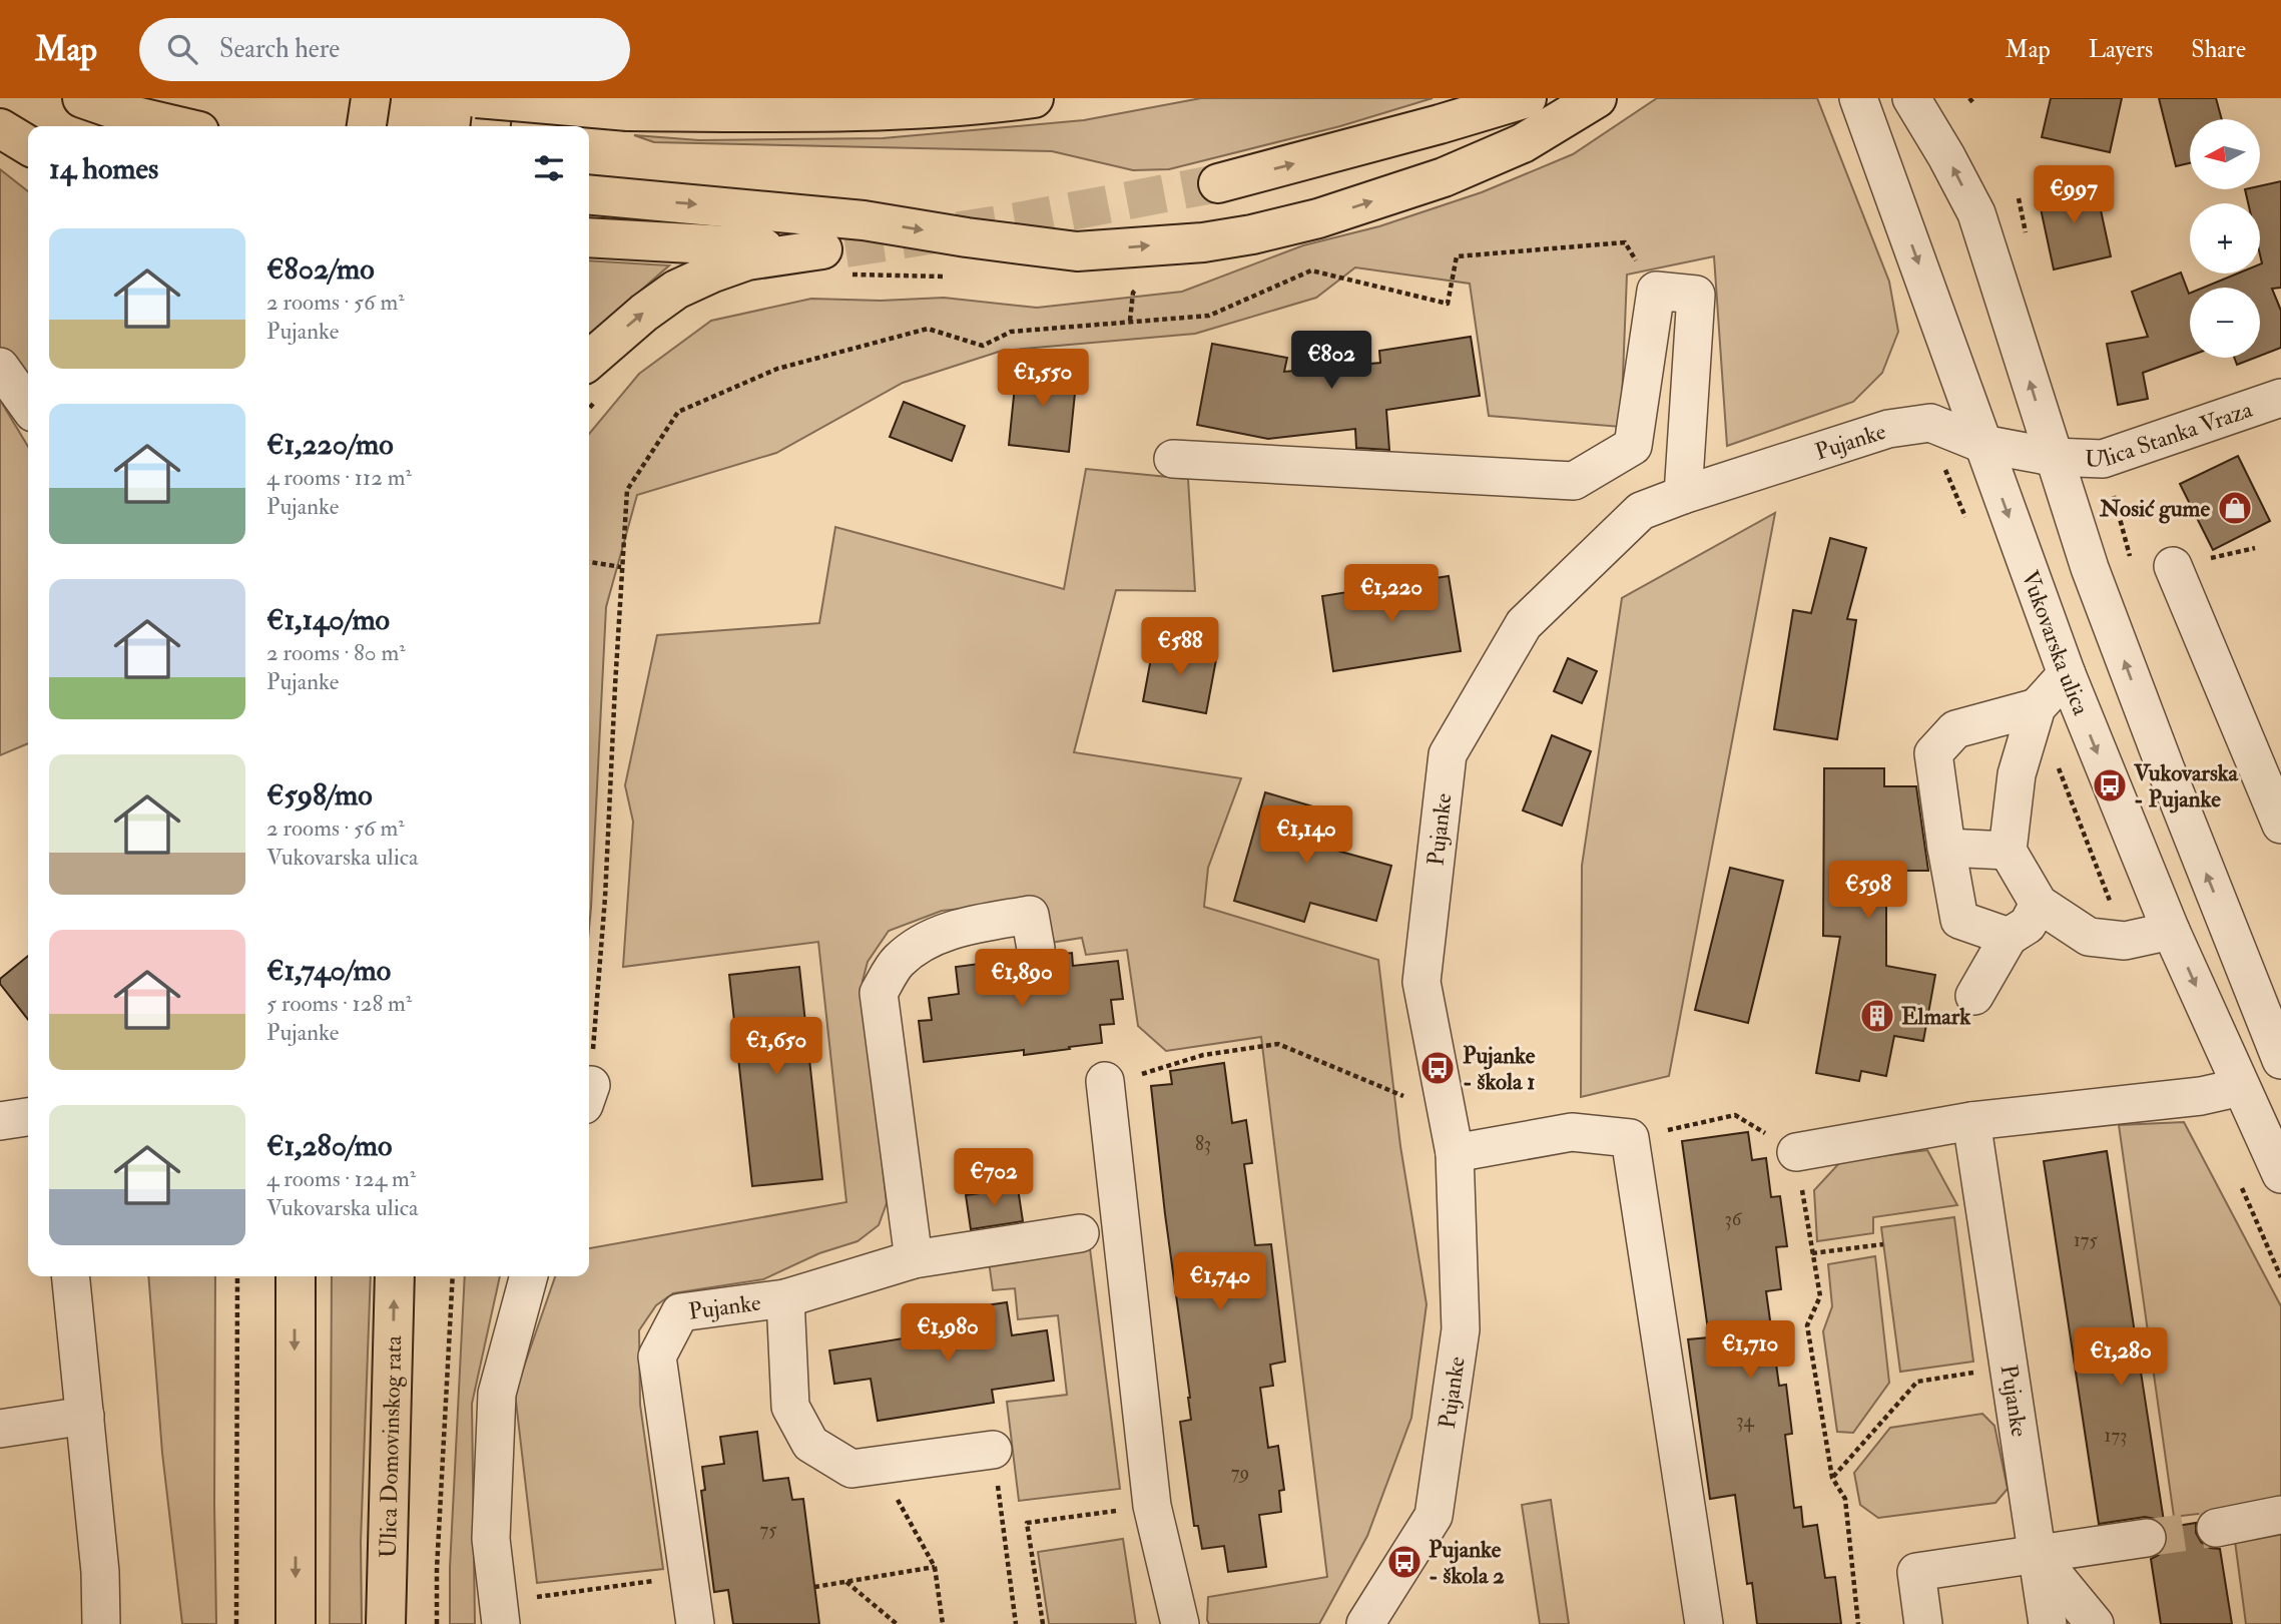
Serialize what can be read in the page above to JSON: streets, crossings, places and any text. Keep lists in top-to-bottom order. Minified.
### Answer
{"streets":{"main road":["Ulica Domovinskog rata"],"street":["Ulica Stanka Vraza","Pujanke","Vukovarska ulica"]},"crossings":[["Ulica Stanka Vraza","Pujanke"],["Pujanke","Vukovarska ulica"]],"places":{"shop":["Nosić gume"],"bus stop":["Vukovarska - Pujanke","Pujanke - škola 1","Pujanke - škola 2"],"building":["Elmark"]},"house_numbers":["83","36","175","34","173","79","75"],"north":"left","page":{"header":"Map","search":"Search here","nav":["Map","Layers","Share"],"map_buttons":["+","−"],"heading":"14 homes","price":["€997","€802","€1,550","€1,220","€588","€1,140","€598","€1,890","€1,650","€702","€1,740","€1,980","€1,710","€1,280"],"list":[{"name":"€802/mo","note":"2 rooms · 56 m² · Pujanke"},{"name":"€1,220/mo","note":"4 rooms · 112 m² · Pujanke"},{"name":"€1,140/mo","note":"2 rooms · 80 m² · Pujanke"},{"name":"€598/mo","note":"2 rooms · 56 m² · Vukovarska ulica"},{"name":"€1,740/mo","note":"5 rooms · 128 m² · Pujanke"},{"name":"€1,280/mo","note":"4 rooms · 124 m² · Vukovarska ulica"}]}}
